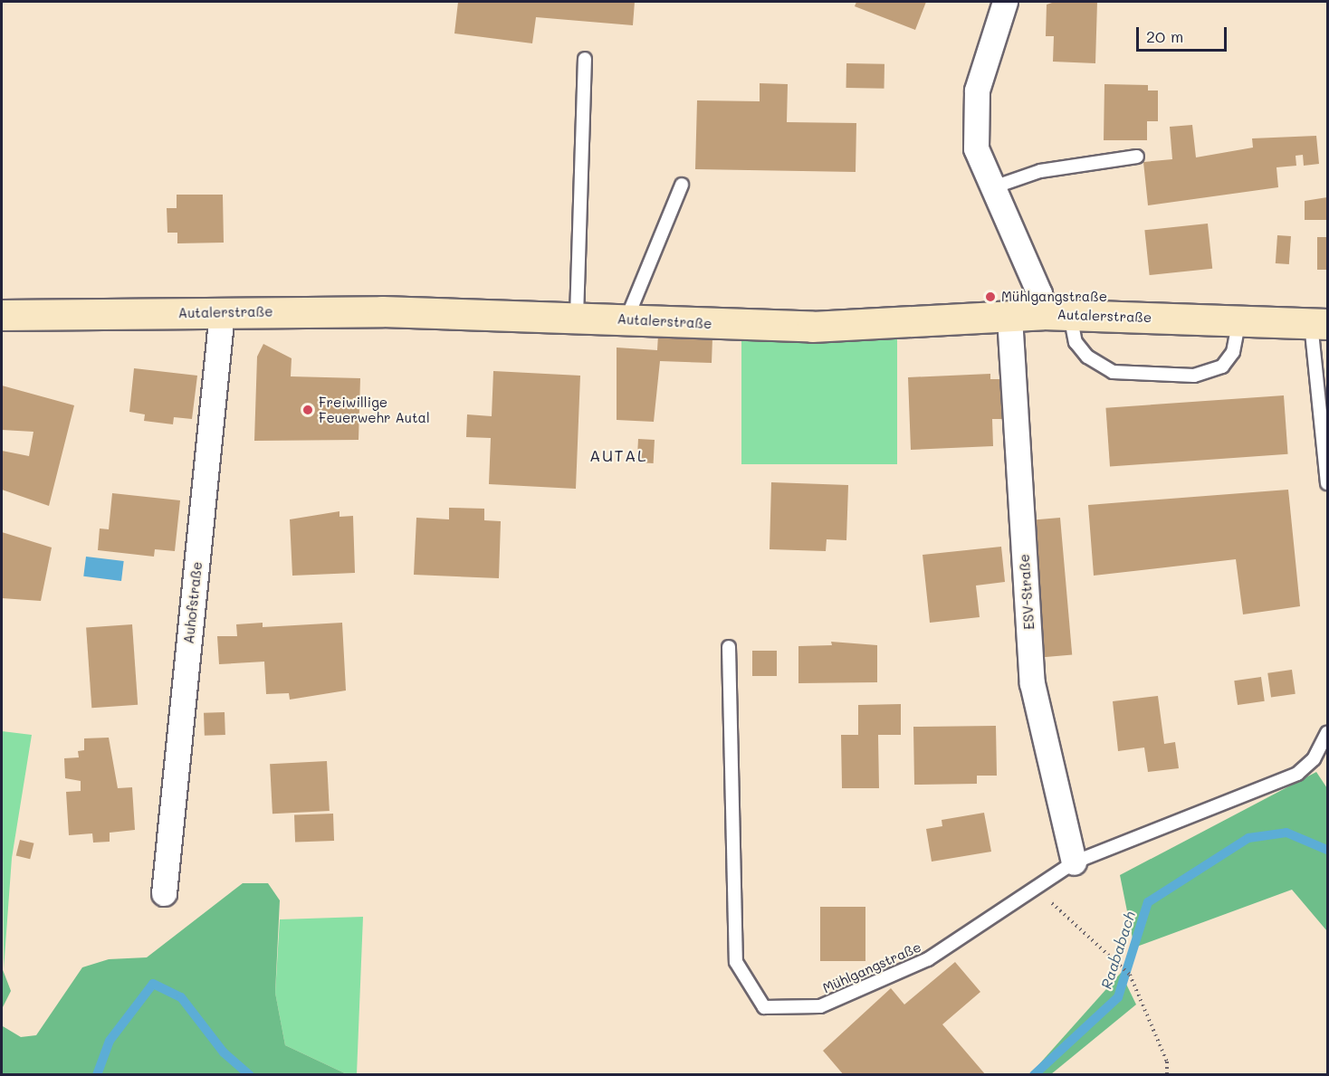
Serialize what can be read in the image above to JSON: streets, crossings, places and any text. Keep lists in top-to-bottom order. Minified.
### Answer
{"streets":{"main road":["Autalerstraße"],"street":["ESV-Straße","Auhofstraße"],"lane":["Mühlgangstraße"]},"crossings":[["Autalerstraße","ESV-Straße"],["Autalerstraße","Auhofstraße"],["ESV-Straße","Mühlgangstraße"]],"districts":["AUTAL"],"water":["Raababach"],"places":["Mühlgangstraße","Freiwillige Feuerwehr Autal"],"scale_bar":"20 m"}
